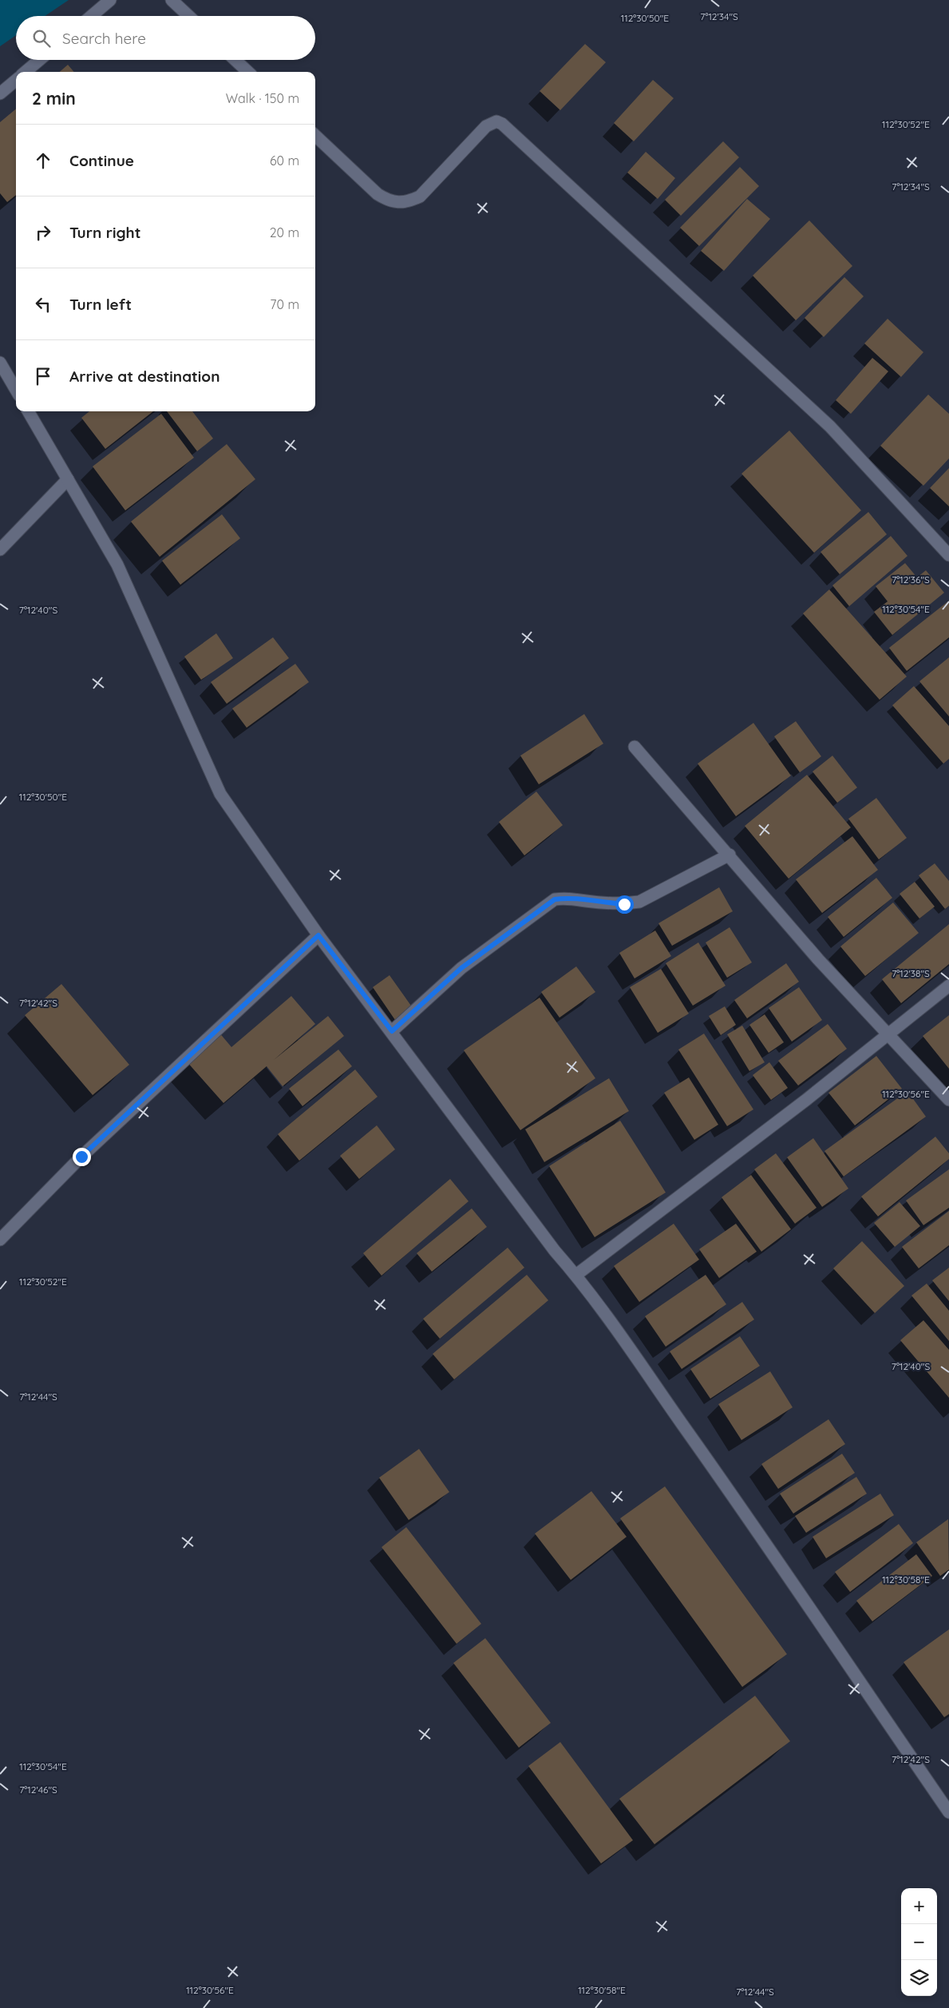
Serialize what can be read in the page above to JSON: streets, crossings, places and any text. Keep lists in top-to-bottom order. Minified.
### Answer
{"page":{"search":"Search here","heading":["2 min","Walk · 150 m"],"list":[["Continue","60 m"],["Turn right","20 m"],["Turn left","70 m"],"Arrive at destination"],"map_buttons":["+","−"]},"coordinates":["7°12'34\"S","112°30'50\"E","112°30'52\"E","7°12'36\"S","112°30'54\"E","7°12'40\"S","7°12'38\"S","7°12'42\"S","112°30'56\"E","7°12'44\"S","112°30'58\"E","7°12'46\"S"]}
